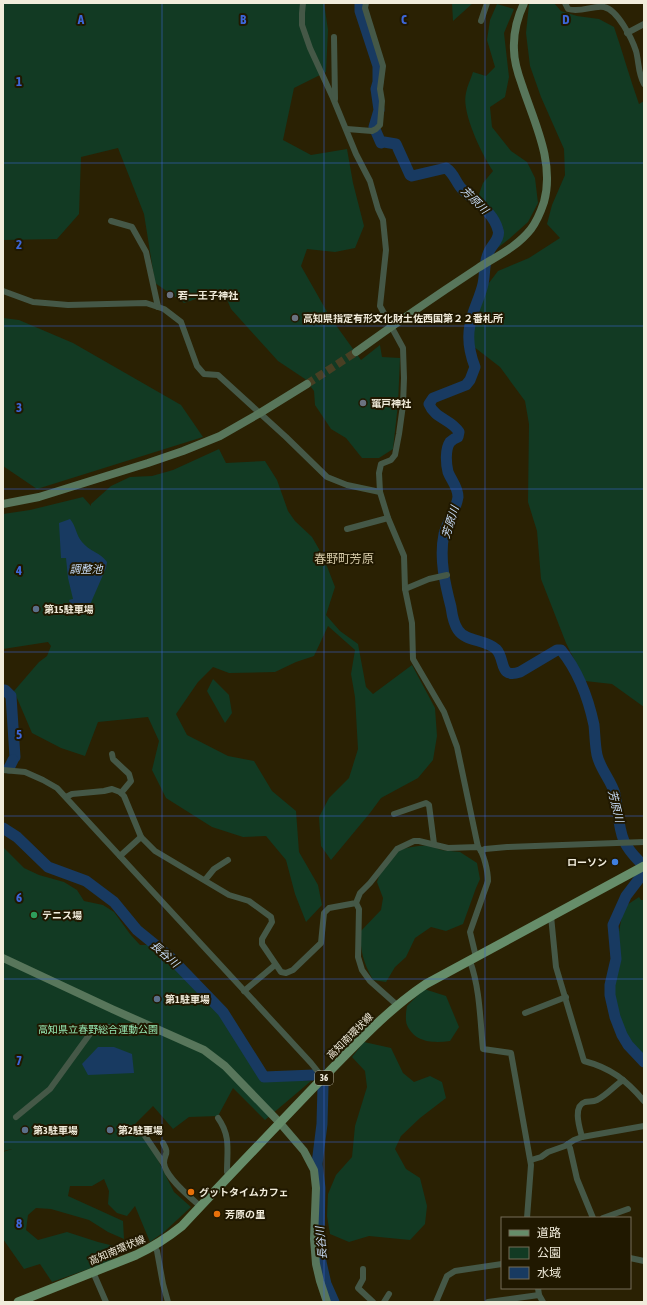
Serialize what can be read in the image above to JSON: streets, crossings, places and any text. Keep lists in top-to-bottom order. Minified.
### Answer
{"streets":{"main road":["高知南環状線","36"]},"districts":["春野町芳原"],"water":["芳原川","調整池","長谷川"],"parks":["高知県立春野総合運動公園"],"places":["若一王子神社","高知県指定有形文化財土佐西国第２２番札所","竃戸神社","第15駐車場","ローソン","テニス場","第1駐車場","第3駐車場","第2駐車場","グットタイムカフェ","芳原の里"],"legend":["道路","公園","水域"],"grid":{"columns":["A","B","C","D"],"rows":["1","2","3","4","5","6","7","8"]}}
